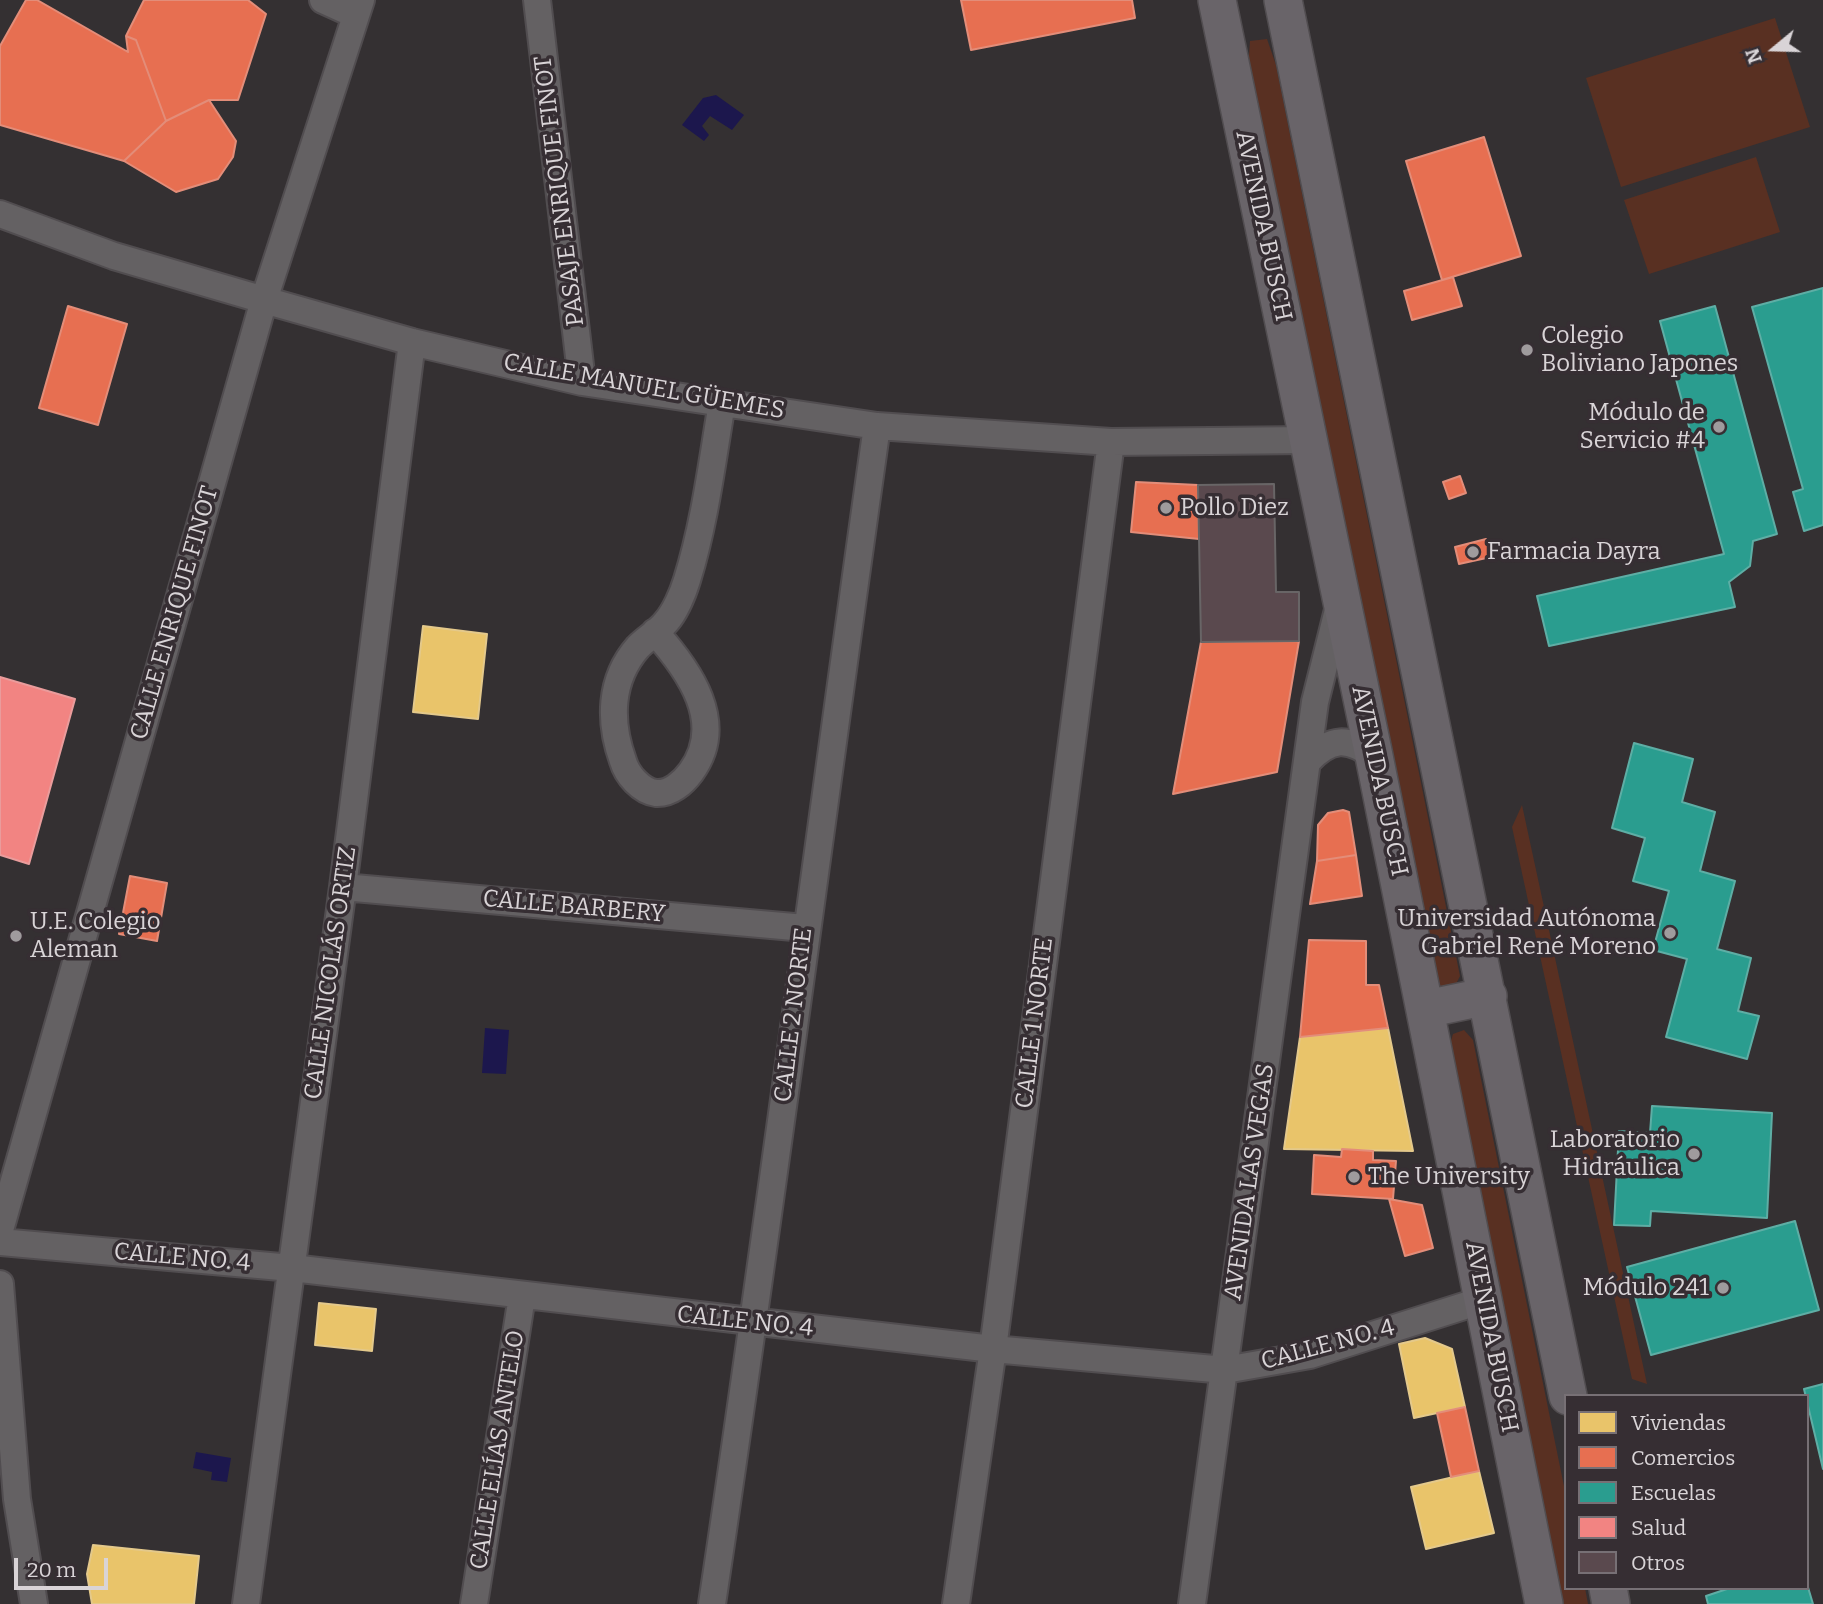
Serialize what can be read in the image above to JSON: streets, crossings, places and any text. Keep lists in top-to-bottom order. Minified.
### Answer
{"streets":{"main road":["AVENIDA BUSCH"],"street":["PASAJE ENRIQUE FINOT","CALLE MANUEL GÜEMES","CALLE ENRIQUE FINOT","CALLE BARBERY","CALLE NICOLÁS ORTIZ","CALLE 2 NORTE","CALLE 1 NORTE","AVENIDA LAS VEGAS","CALLE NO. 4","CALLE ELÍAS ANTELO"]},"crossings":[["PASAJE ENRIQUE FINOT","CALLE MANUEL GÜEMES"],["AVENIDA BUSCH","CALLE MANUEL GÜEMES"],["AVENIDA BUSCH","AVENIDA LAS VEGAS"],["AVENIDA BUSCH","CALLE NO. 4"],["CALLE MANUEL GÜEMES","CALLE ENRIQUE FINOT"],["CALLE MANUEL GÜEMES","CALLE NICOLÁS ORTIZ"],["CALLE MANUEL GÜEMES","CALLE 2 NORTE"],["CALLE MANUEL GÜEMES","CALLE 1 NORTE"],["CALLE BARBERY","CALLE NICOLÁS ORTIZ"],["CALLE BARBERY","CALLE 2 NORTE"],["CALLE NICOLÁS ORTIZ","CALLE NO. 4"],["CALLE 2 NORTE","CALLE NO. 4"],["CALLE 1 NORTE","CALLE NO. 4"],["AVENIDA LAS VEGAS","CALLE NO. 4"],["CALLE NO. 4","CALLE ELÍAS ANTELO"]],"places":["Colegio Boliviano Japones","Módulo de Servicio #4","Pollo Diez","Farmacia Dayra","Universidad Autónoma Gabriel René Moreno","U.E. Colegio Aleman","Laboratorio Hidráulica","The University","Módulo 241"],"legend":["Viviendas","Comercios","Escuelas","Salud","Otros"],"scale_bar":"20 m","north":"left"}
